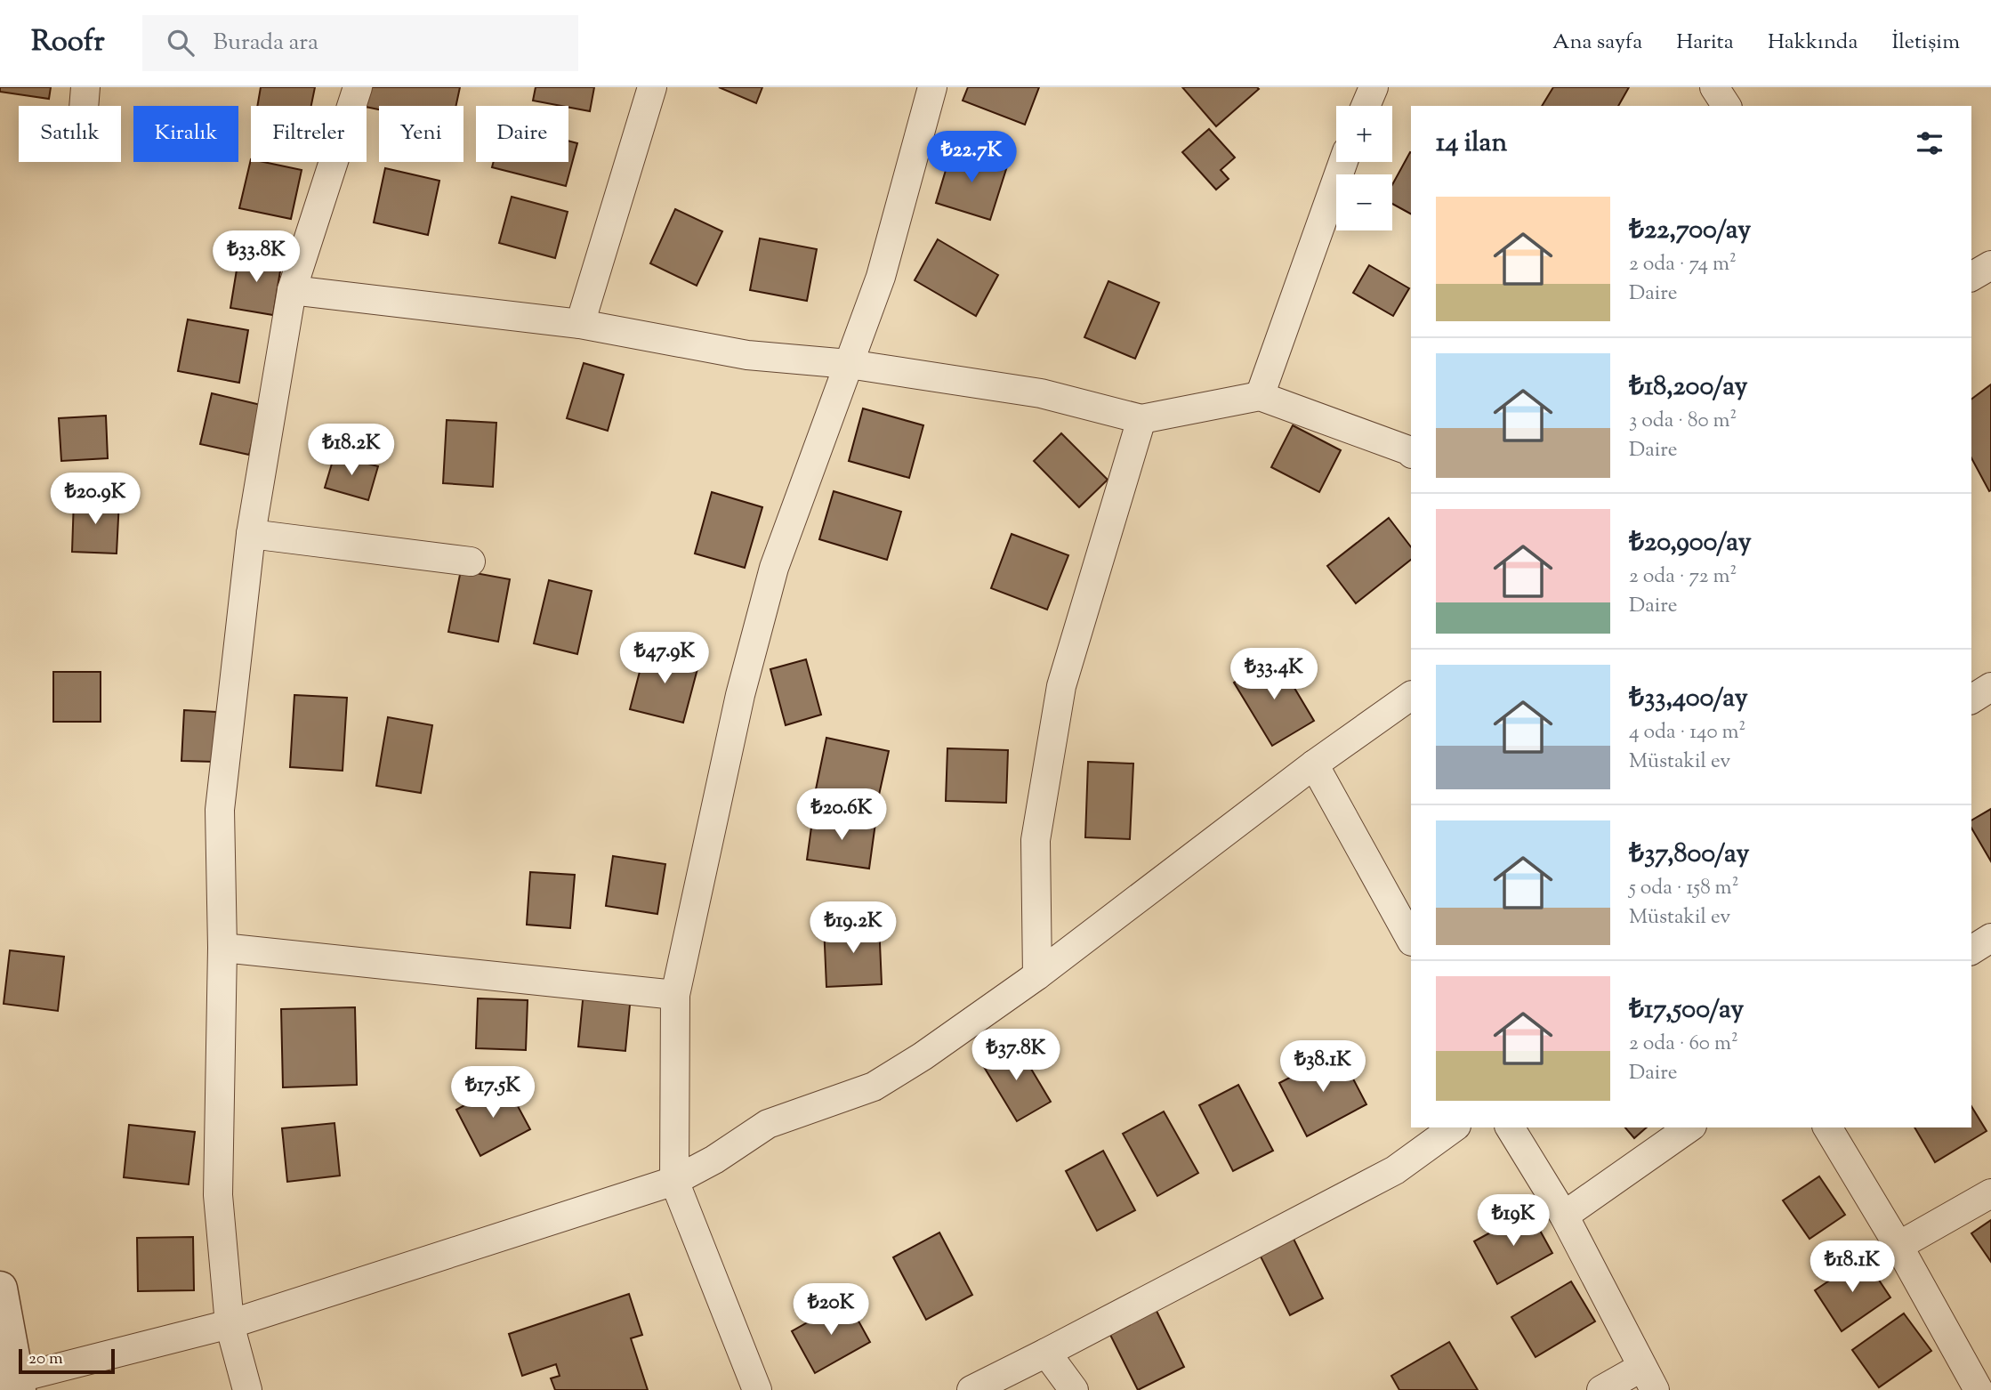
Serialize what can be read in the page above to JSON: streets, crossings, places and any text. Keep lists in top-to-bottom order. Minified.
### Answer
{"scale_bar":"20 m","page":{"header":"Roofr","search":"Burada ara","nav":["Ana sayfa","Harita","Hakkında","İletişim"],"map_buttons":["+","−"],"chip":["Satılık","Kiralık","Filtreler","Yeni","Daire"],"heading":"14 ilan","price":["₺22.7K","₺33.8K","₺18.2K","₺20.9K","₺47.9K","₺33.4K","₺20.6K","₺19.2K","₺37.8K","₺38.1K","₺17.5K","₺19K","₺18.1K","₺20K"],"list":[{"name":"₺22,700/ay","note":"2 oda · 74 m² · Daire"},{"name":"₺18,200/ay","note":"3 oda · 80 m² · Daire"},{"name":"₺20,900/ay","note":"2 oda · 72 m² · Daire"},{"name":"₺33,400/ay","note":"4 oda · 140 m² · Müstakil ev"},{"name":"₺37,800/ay","note":"5 oda · 158 m² · Müstakil ev"},{"name":"₺17,500/ay","note":"2 oda · 60 m² · Daire"}],"scale":"20 m"}}
